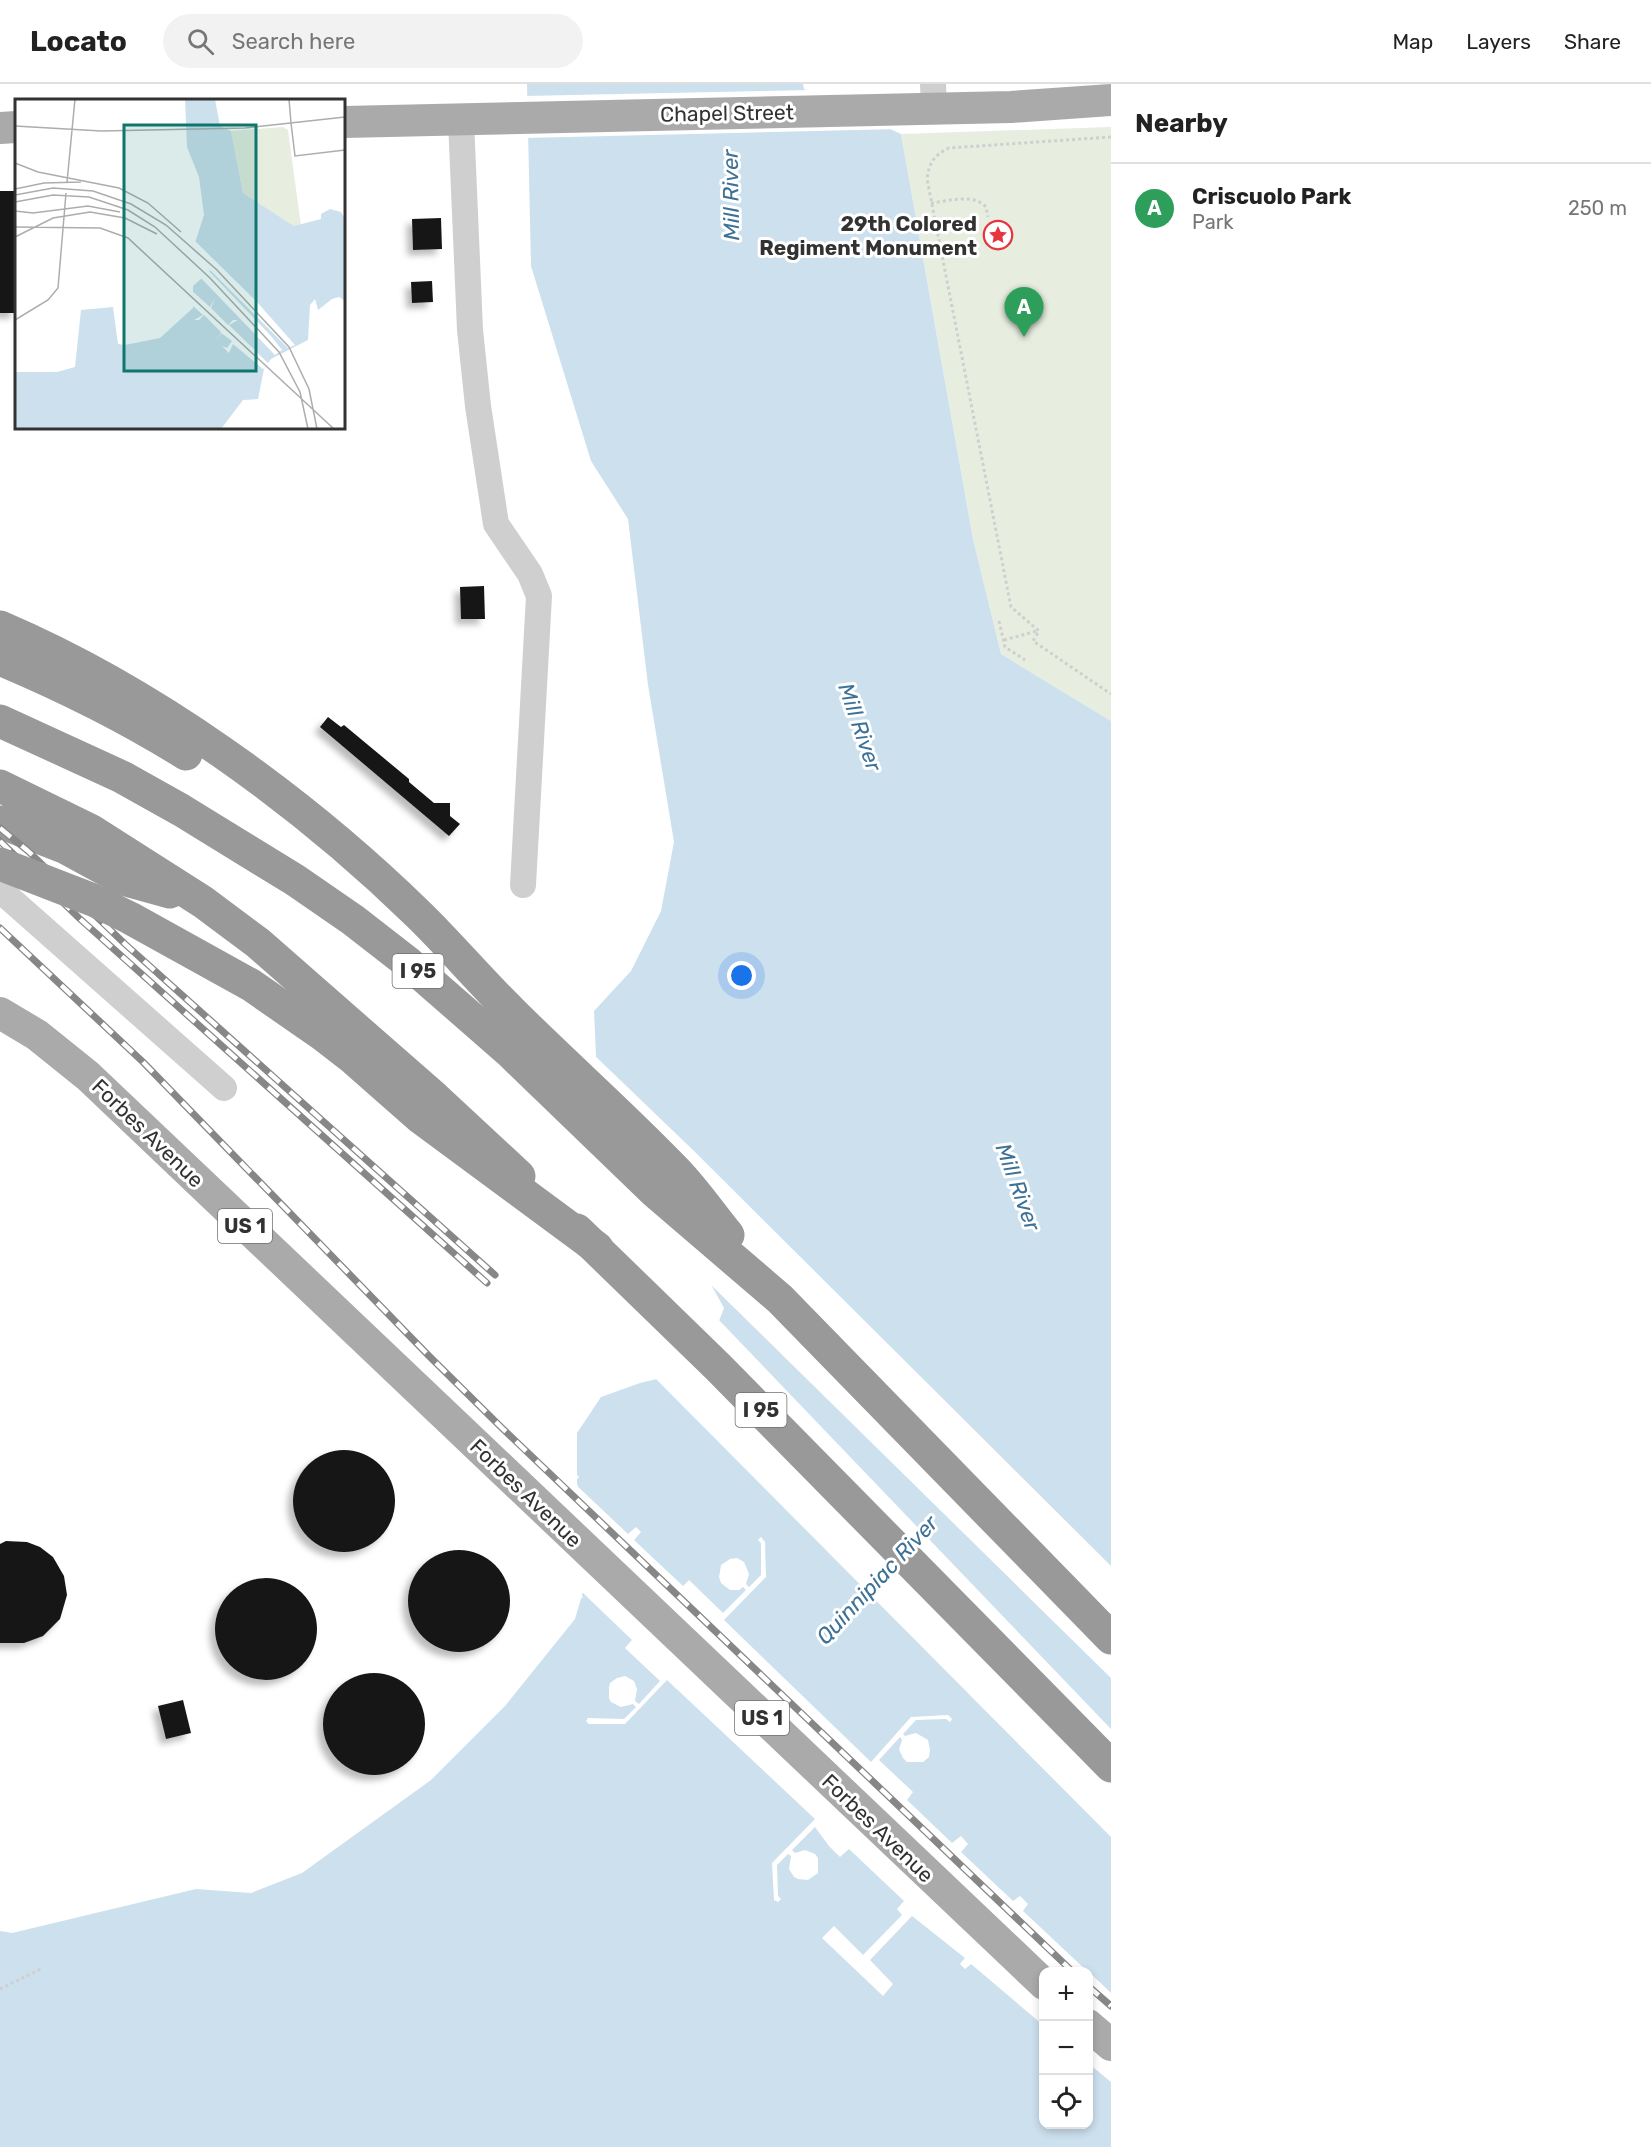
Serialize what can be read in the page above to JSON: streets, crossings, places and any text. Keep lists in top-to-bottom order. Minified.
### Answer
{"streets":{"highway":["I 95"],"main road":["Chapel Street","Forbes Avenue","US 1"]},"water":["Mill River","Quinnipiac River"],"places":{"place":["29th Colored Regiment Monument"]},"page":{"header":"Locato","search":"Search here","nav":["Map","Layers","Share"],"heading":"Nearby","list":[{"mark":"A","name":"Criscuolo Park","note":"Park","value":"250 m"}],"pins":"A","map_buttons":["+","−"]}}
